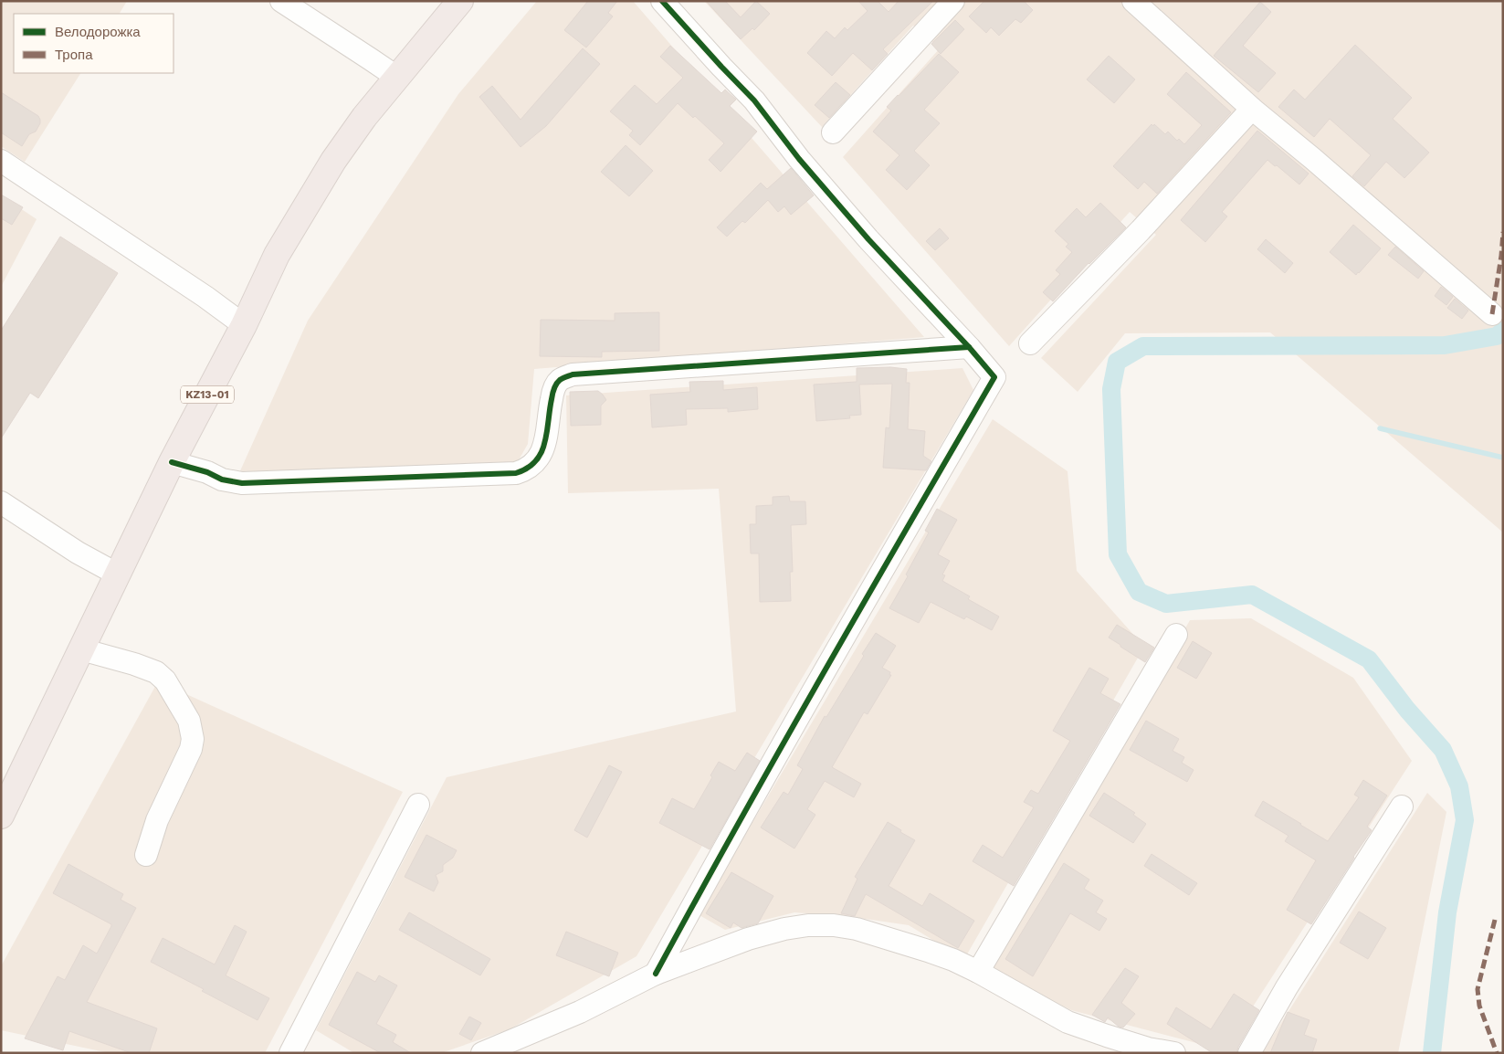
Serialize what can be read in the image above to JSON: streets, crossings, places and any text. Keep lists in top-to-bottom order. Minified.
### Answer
{"streets":{"highway":["KZ13-01"]},"legend":["Велодорожка","Тропа"]}
